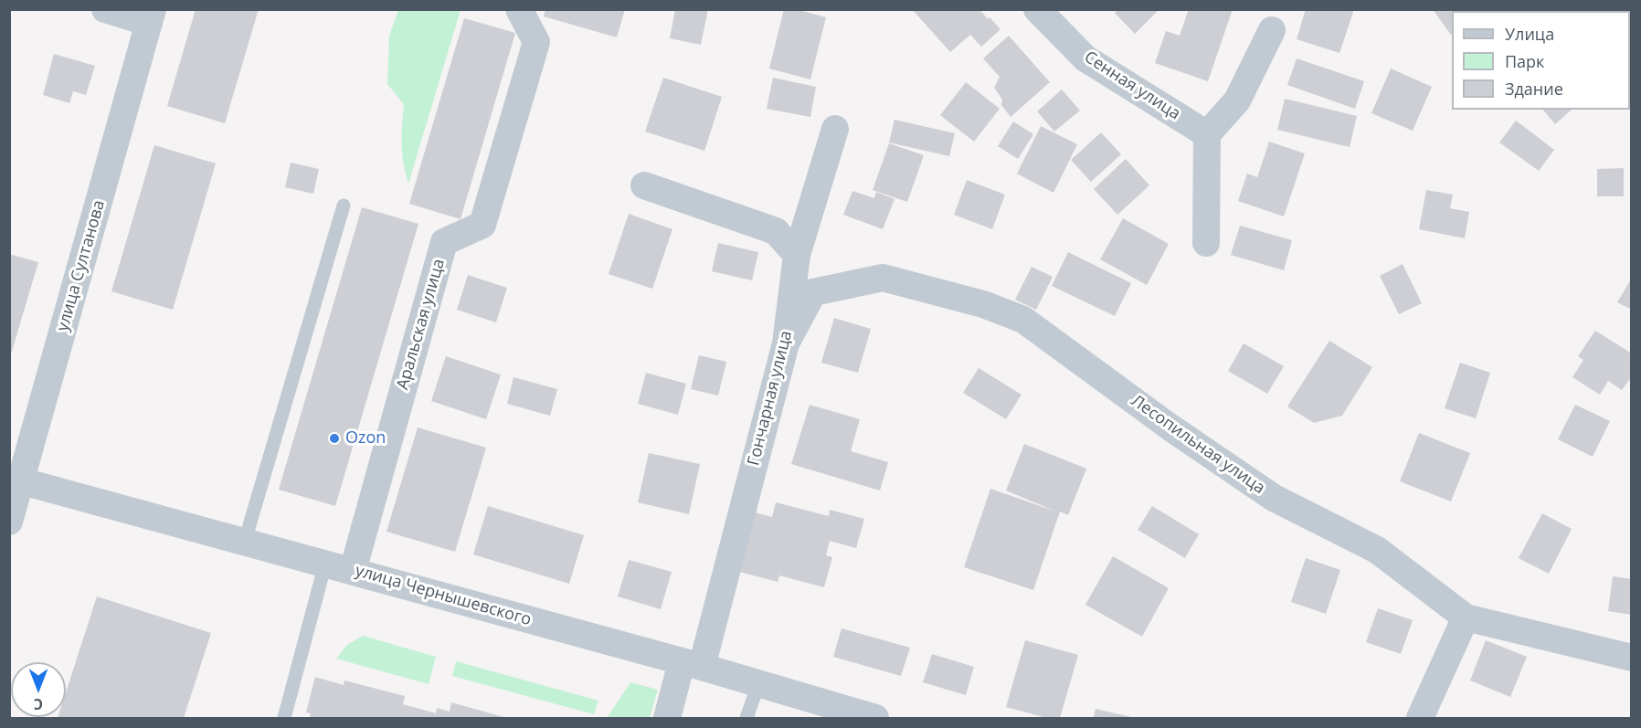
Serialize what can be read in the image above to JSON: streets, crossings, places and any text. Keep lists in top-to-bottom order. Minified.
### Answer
{"streets":{"street":["Сенная улица","улица Султанова","Аральская улица","Гончарная улица","Лесопильная улица","улица Чернышевского"]},"crossings":[["улица Султанова","улица Чернышевского"],["Аральская улица","улица Чернышевского"],["Гончарная улица","Лесопильная улица"],["Гончарная улица","улица Чернышевского"]],"places":["Ozon"],"legend":["Улица","Парк","Здание"],"north":"bottom"}
